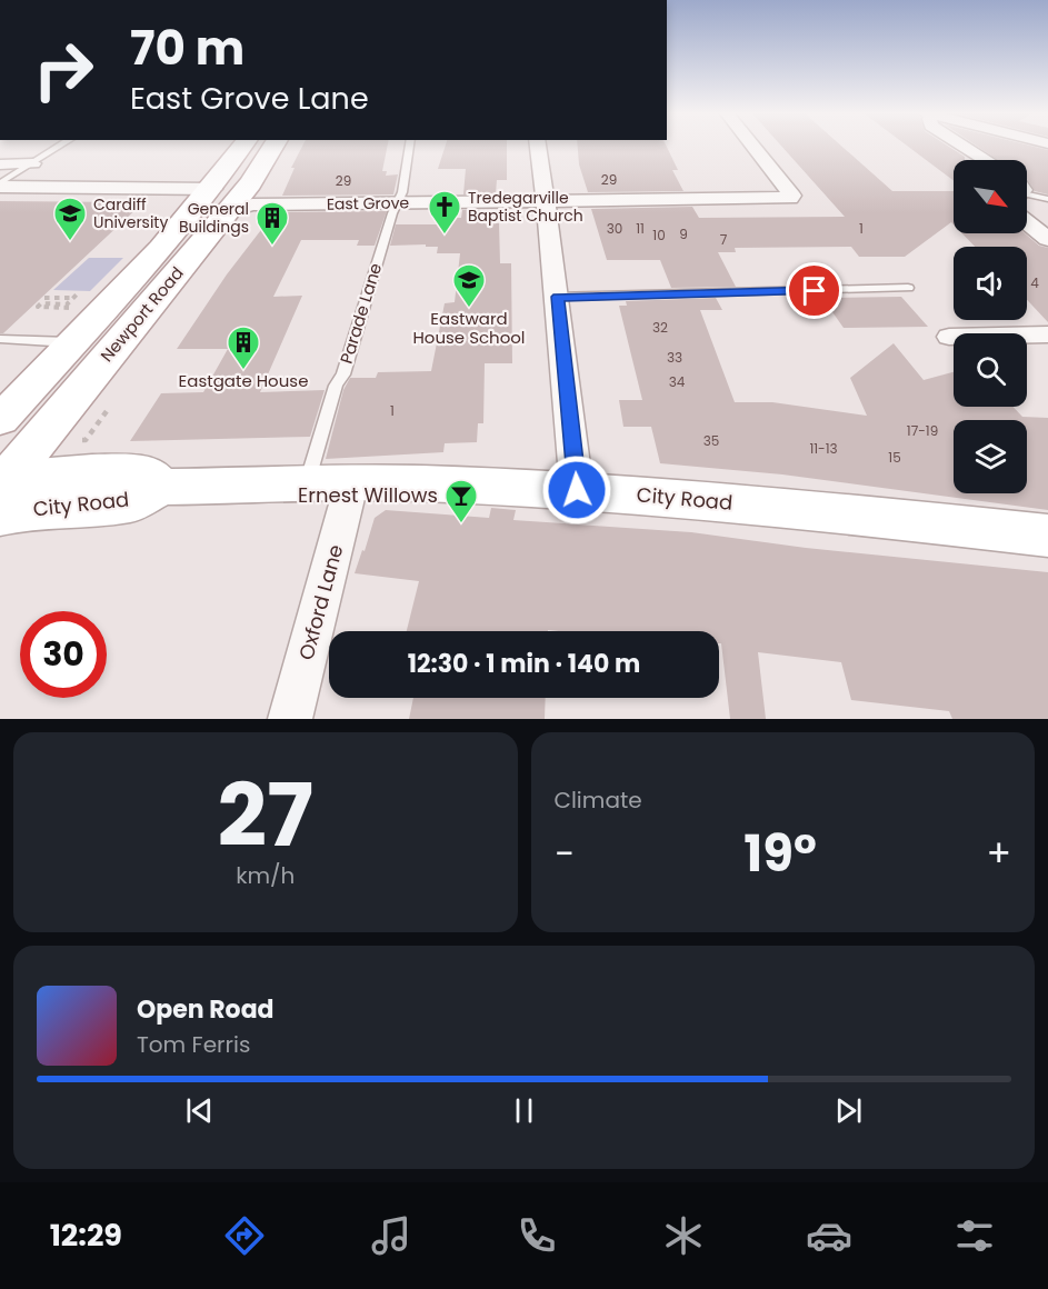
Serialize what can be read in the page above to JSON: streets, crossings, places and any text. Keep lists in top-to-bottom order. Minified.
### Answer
{"streets":{"main road":["Newport Road","City Road"],"street":["East Grove","Oxford Lane"],"lane":["Parade Lane"]},"crossings":[["East Grove","Parade Lane"],["East Grove","Newport Road"],["Parade Lane","City Road"],["Newport Road","City Road"],["City Road","Oxford Lane"]],"places":{"church":["Tredegarville Baptist Church"],"school or university":["Cardiff University","Eastward House School"],"building":["General Buildings","Eastgate House"],"bar":["Ernest Willows"]},"house_numbers":["29","29","30","11","1","9","10","7","4","32","33","34","1","17-19","35","11-13","15"],"north":"bottom right","page":{"turn":["70 m","East Grove Lane"],"limit":"30","trip":"12:30 · 1 min · 140 m","tile":[["27","km/h"],"Climate"],"heat":["−","19°","+"],"song":["Open Road","Tom Ferris"],"tabs":"12:29"}}
